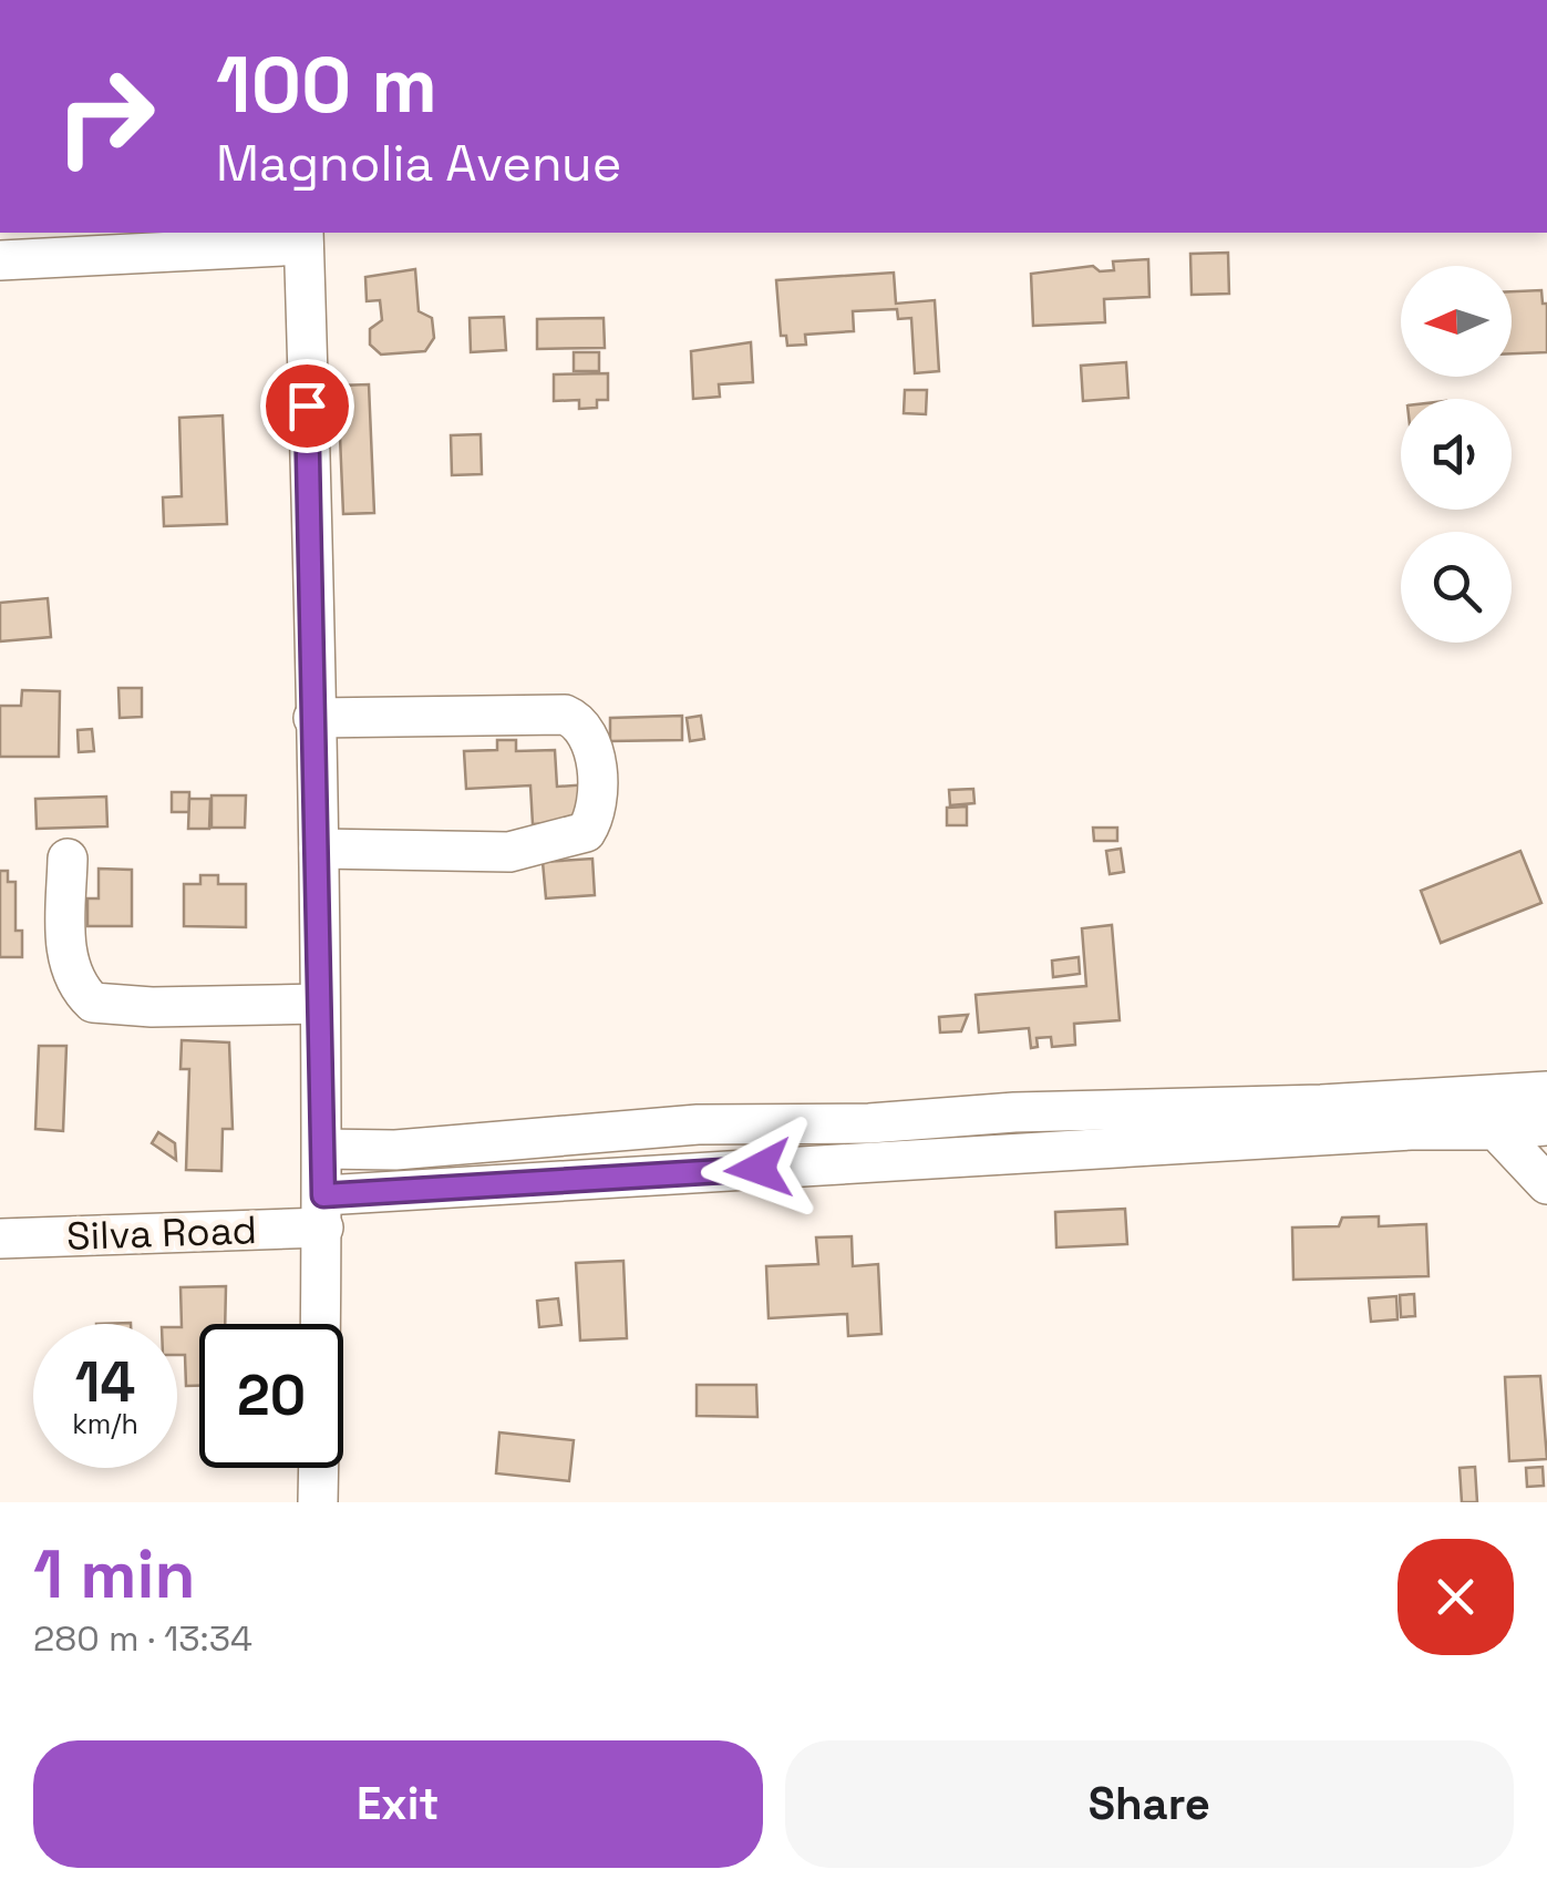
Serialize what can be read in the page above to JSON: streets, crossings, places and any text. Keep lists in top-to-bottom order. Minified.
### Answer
{"streets":{"street":["Silva Road"]},"north":"left","page":{"turn":["100 m","Magnolia Avenue"],"speed":"14 km/h","limit":"20","heading":["1 min","280 m · 13:34"],"buttons":["Exit","Share"]}}
